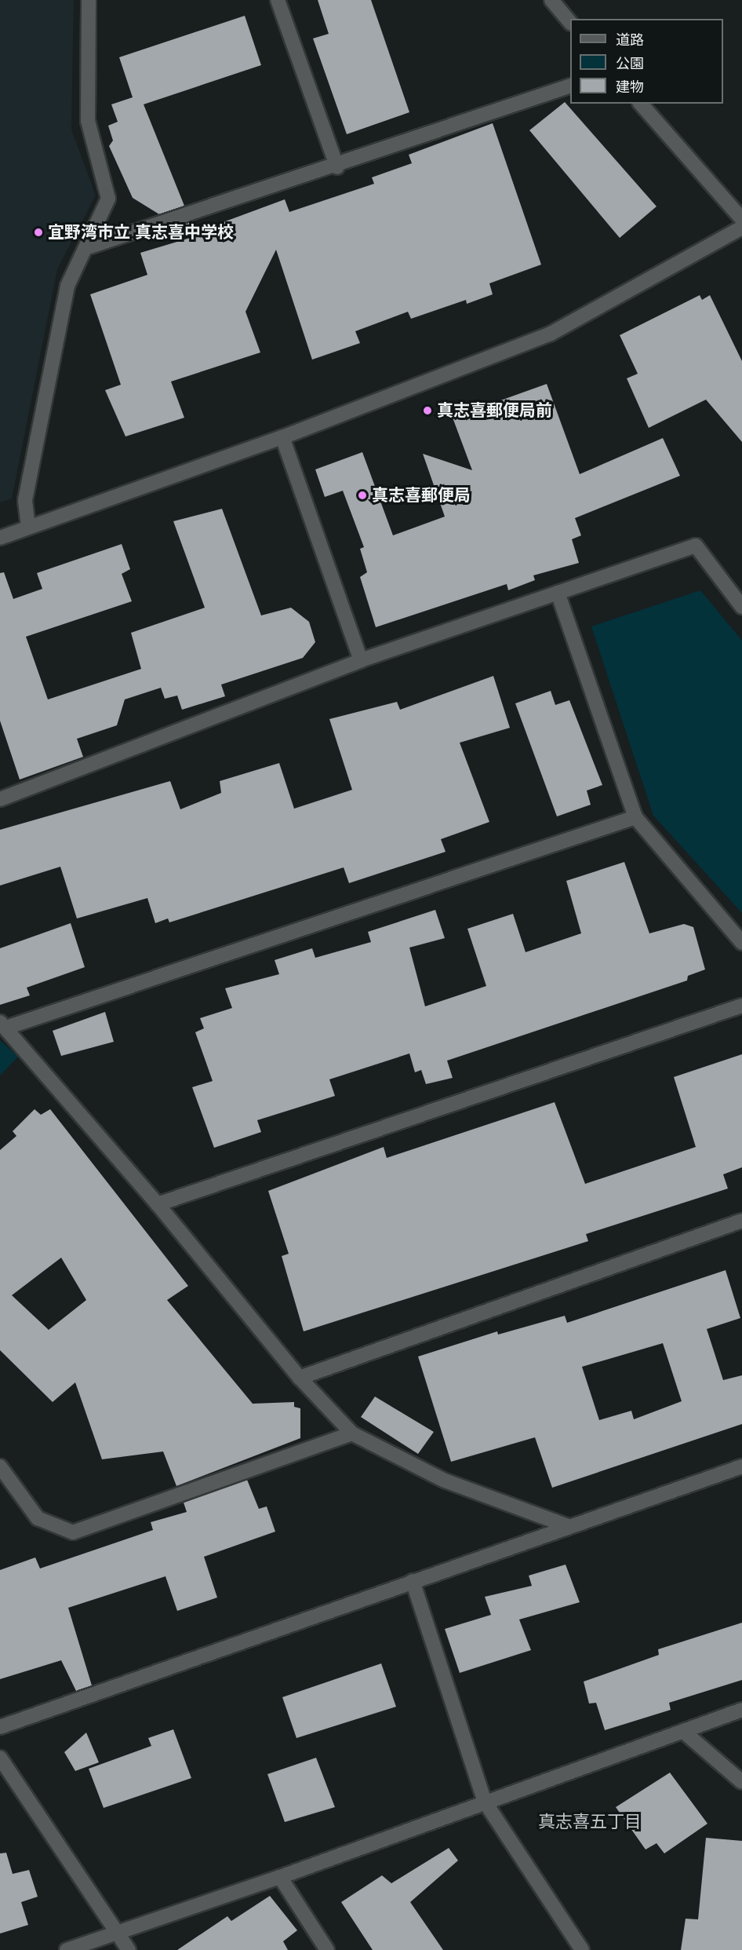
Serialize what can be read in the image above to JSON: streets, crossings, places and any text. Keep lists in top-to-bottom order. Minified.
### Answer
{"districts":["真志喜五丁目"],"places":["宜野湾市立 真志喜中学校","真志喜郵便局前","真志喜郵便局"],"legend":["道路","公園","建物"]}
